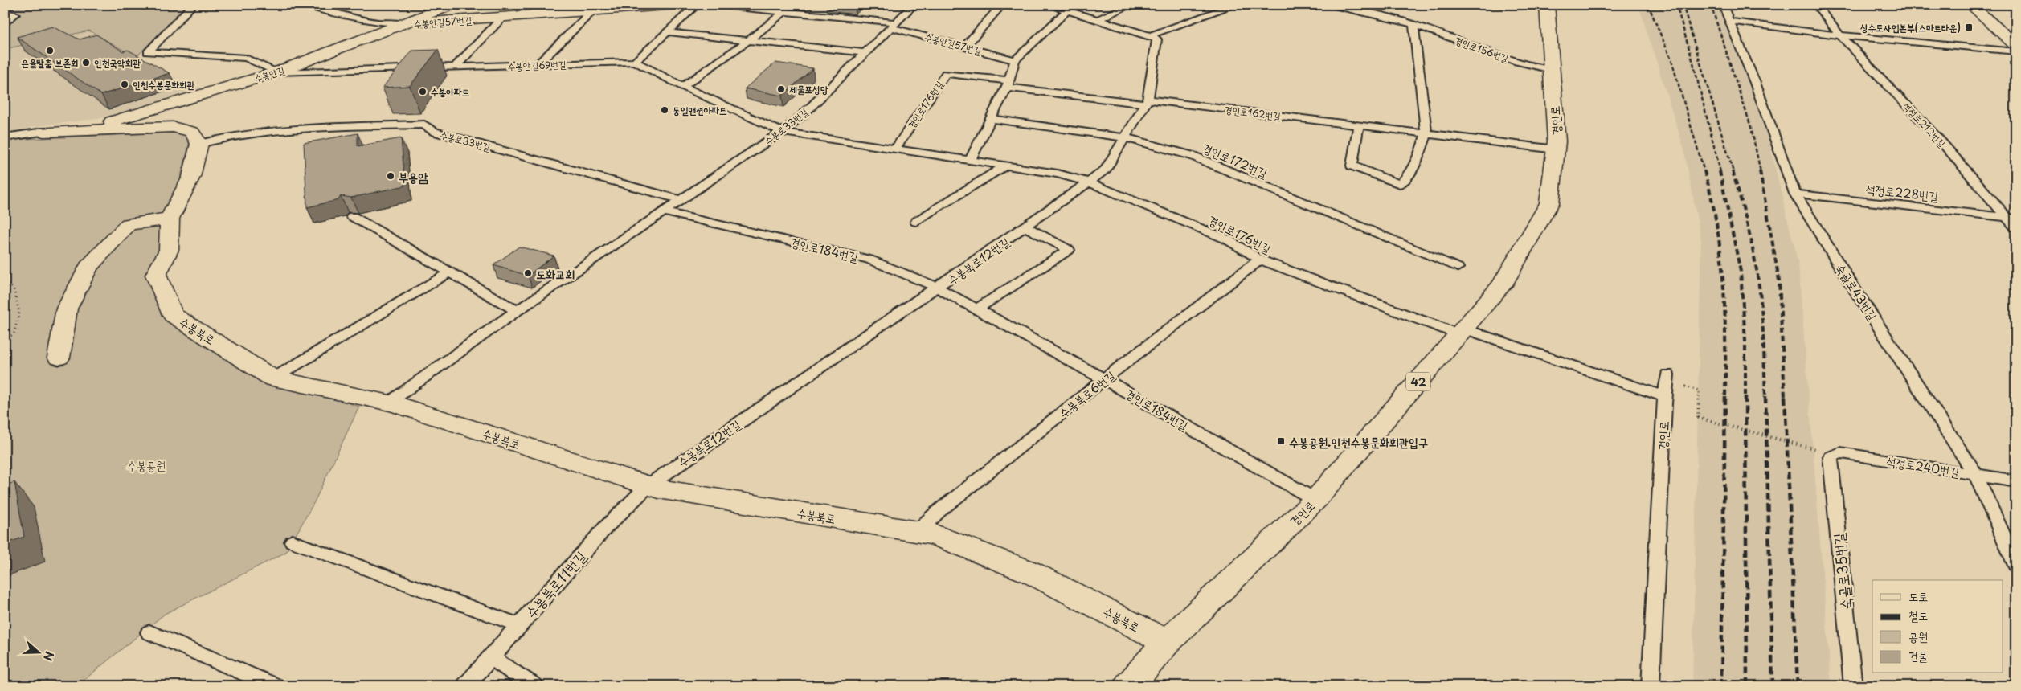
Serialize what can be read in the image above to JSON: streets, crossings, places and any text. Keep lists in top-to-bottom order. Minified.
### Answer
{"streets":{"street":["수봉안길57번길","수봉안길","경인로","수봉북로","42"],"lane":["경인로156번길","수봉안길69번길","경인로176번길","경인로162번길","석정로212번길","수봉로33번길","경인로172번길","석정로228번길","경인로184번길","수봉북로12번길","숙골로43번길","수봉북로6번길","석정로240번길","숙골로35번길","수봉북로11번길"]},"crossings":[["수봉안길57번길","수봉안길"],["수봉안길57번길","수봉로33번길"],["경인로156번길","경인로"],["수봉안길69번길","수봉안길"],["수봉안길69번길","경인로176번길"],["수봉안길69번길","수봉로33번길"],["경인로176번길","경인로162번길"],["경인로176번길","경인로"],["경인로176번길","수봉로33번길"],["경인로176번길","수봉북로12번길"],["경인로176번길","수봉북로6번길"],["경인로162번길","경인로"],["경인로162번길","수봉북로12번길"],["경인로","경인로184번길"],["경인로","수봉북로"],["석정로212번길","석정로228번길"],["수봉로33번길","경인로184번길"],["수봉로33번길","수봉북로"],["경인로172번길","수봉북로12번길"],["석정로228번길","숙골로43번길"],["경인로184번길","수봉북로12번길"],["경인로184번길","수봉북로6번길"],["수봉북로12번길","수봉북로"],["수봉북로12번길","수봉북로11번길"],["숙골로43번길","석정로240번길"],["수봉북로","수봉북로6번길"],["수봉북로","수봉북로11번길"],["석정로240번길","숙골로35번길"]],"parks":["수봉공원"],"places":{"transit":["상수도사업본부(스마트타운)","수봉공원.인천수봉문화회관입구"],"other":["은율탈춤 보존회","인천국악회관","인천수봉문화회관","제물포성당","수봉아파트","동일맨션아파트","부용암","도화교회"]},"legend":["도로","철도","공원","건물"],"north":"right"}
